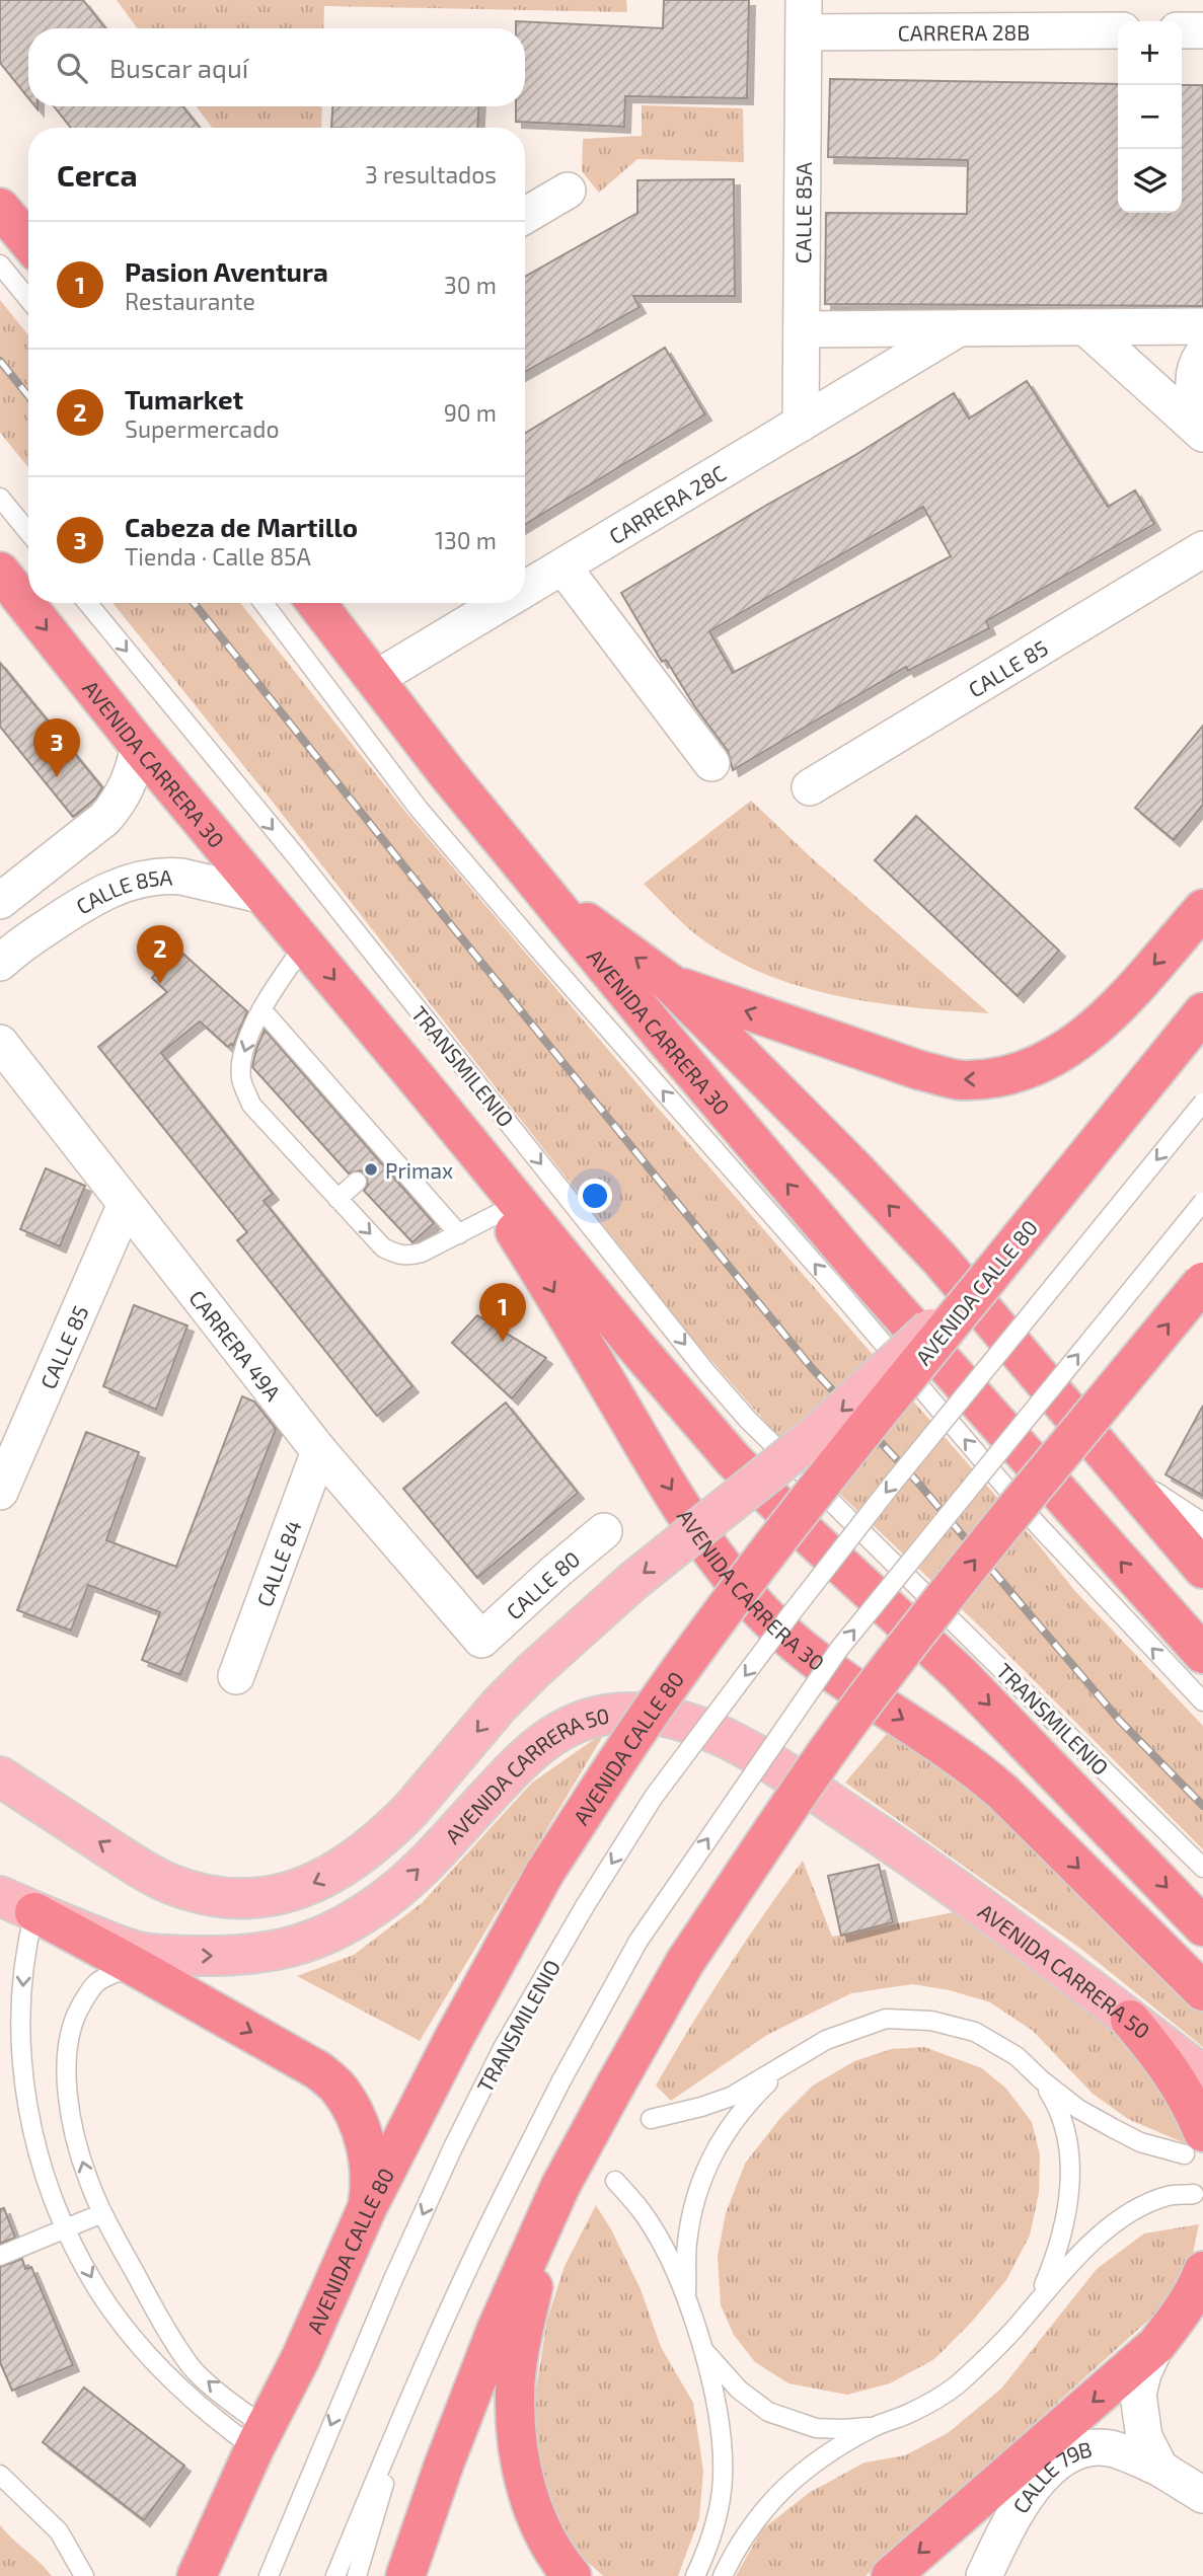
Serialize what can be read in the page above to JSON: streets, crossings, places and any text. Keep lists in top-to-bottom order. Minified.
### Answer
{"streets":{"highway":["AVENIDA CARRERA 30","AVENIDA CALLE 80"],"main road":["AVENIDA CARRERA 50"],"street":["CARRERA 28B","CALLE 85A","CARRERA 28C","CALLE 85","CARRERA 49A","CALLE 84","CALLE 80","CALLE 79B"],"lane":["TRANSMILENIO"]},"crossings":[["CARRERA 28B","CALLE 85A"],["CALLE 85A","CARRERA 28C"],["CALLE 85A","AVENIDA CARRERA 30"],["CARRERA 28C","AVENIDA CARRERA 30"],["CALLE 85","CARRERA 49A"],["CARRERA 49A","CALLE 84"],["CARRERA 49A","CALLE 80"]],"one_way":["AVENIDA CARRERA 50"],"places":["Primax"],"page":{"map_buttons":["+","−"],"search":"Buscar aquí","heading":["Cerca","3 resultados"],"list":[{"mark":"1","name":"Pasion Aventura","note":"Restaurante","value":"30 m"},{"mark":"2","name":"Tumarket","note":"Supermercado","value":"90 m"},{"mark":"3","name":"Cabeza de Martillo","note":"Tienda · Calle 85A","value":"130 m"}],"pins":["3","2","1"]}}
